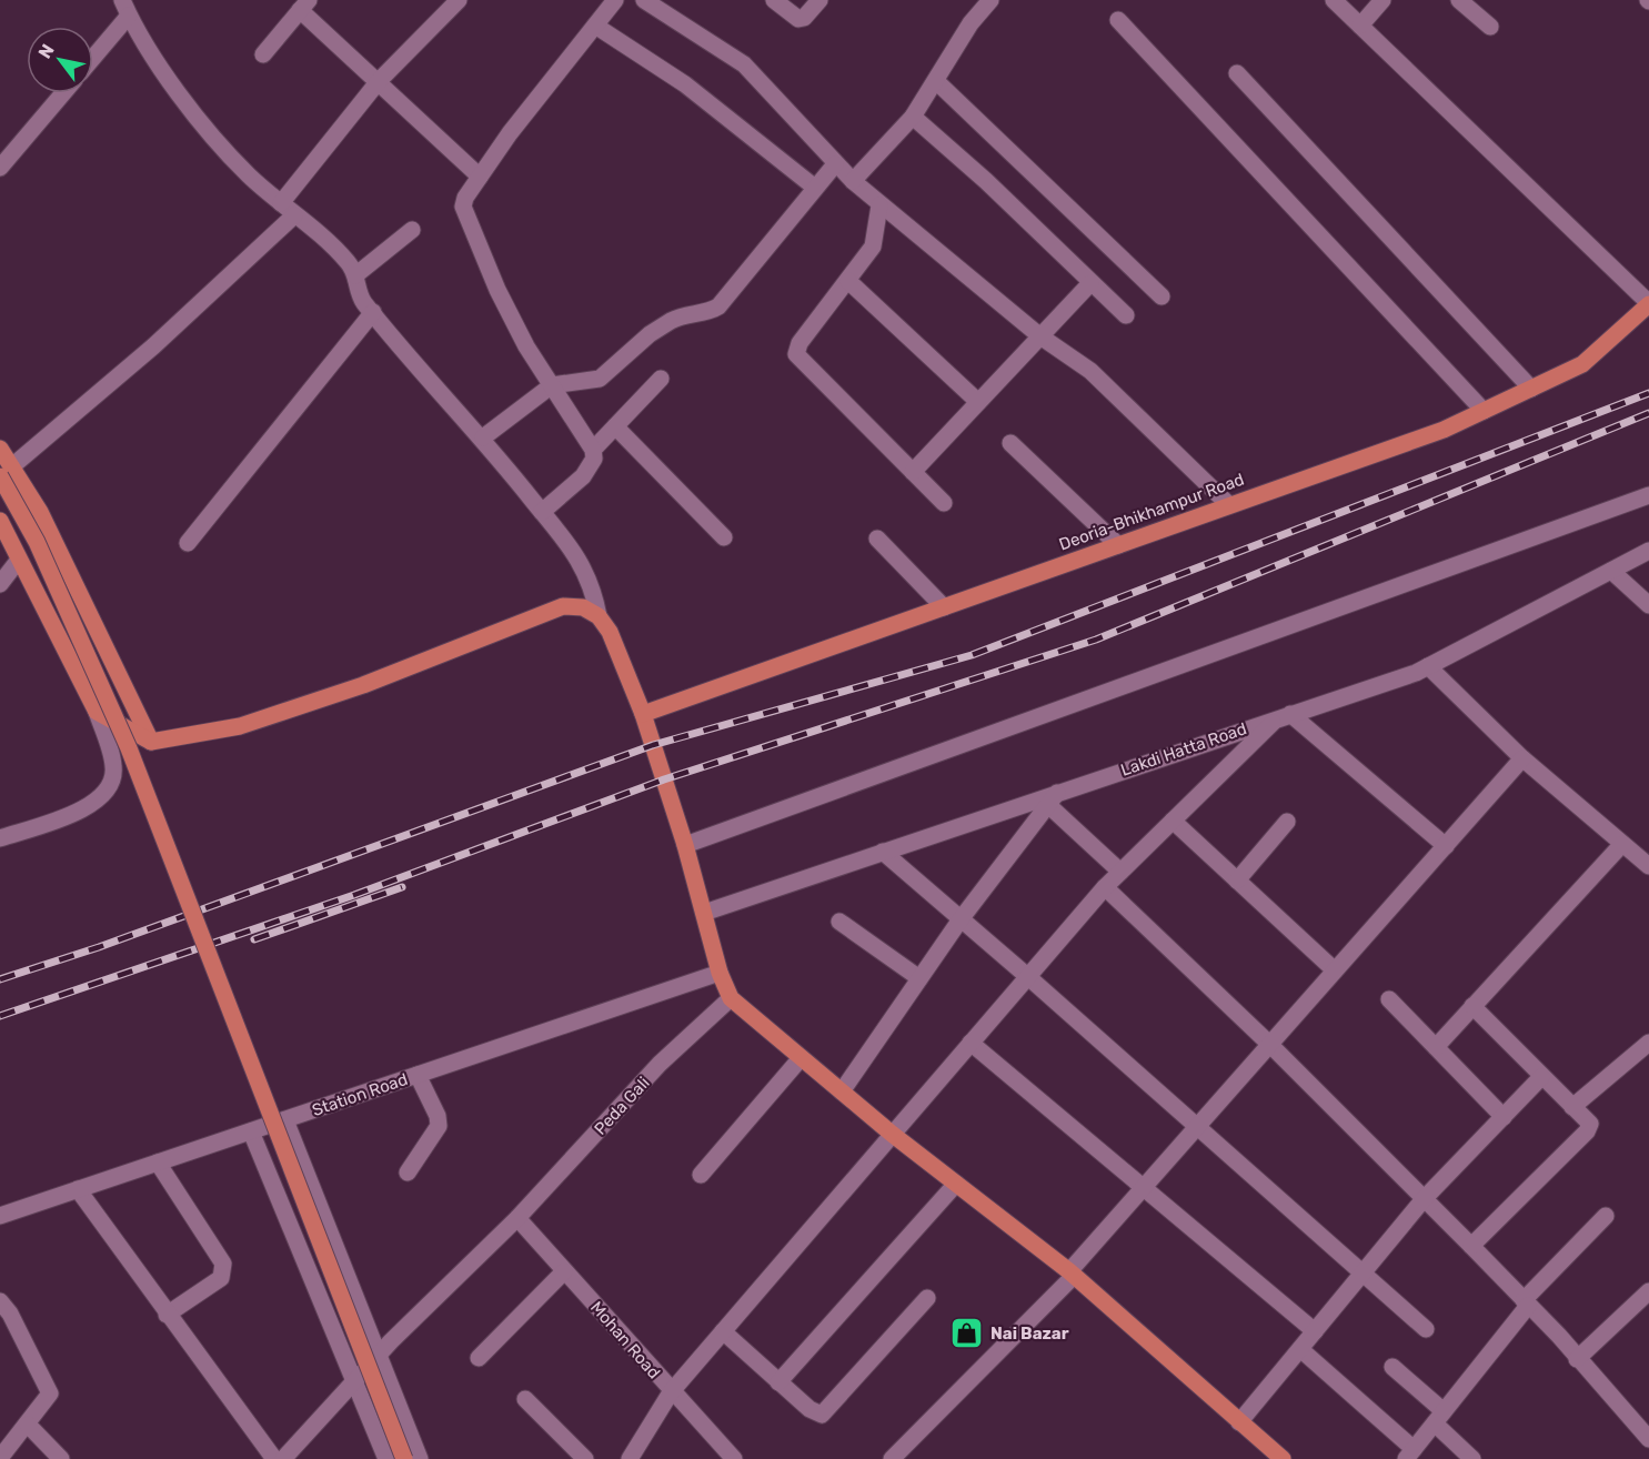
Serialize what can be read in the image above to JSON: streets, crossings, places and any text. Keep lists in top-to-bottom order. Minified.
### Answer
{"streets":{"main road":["Deoria-Bhikhampur Road"],"street":["Lakdi Hatta Road","Station Road","Peda Gali","Mohan Road"]},"crossings":[["Peda Gali","Mohan Road"]],"places":{"shop":["Nai Bazar"]},"north":"top left"}
